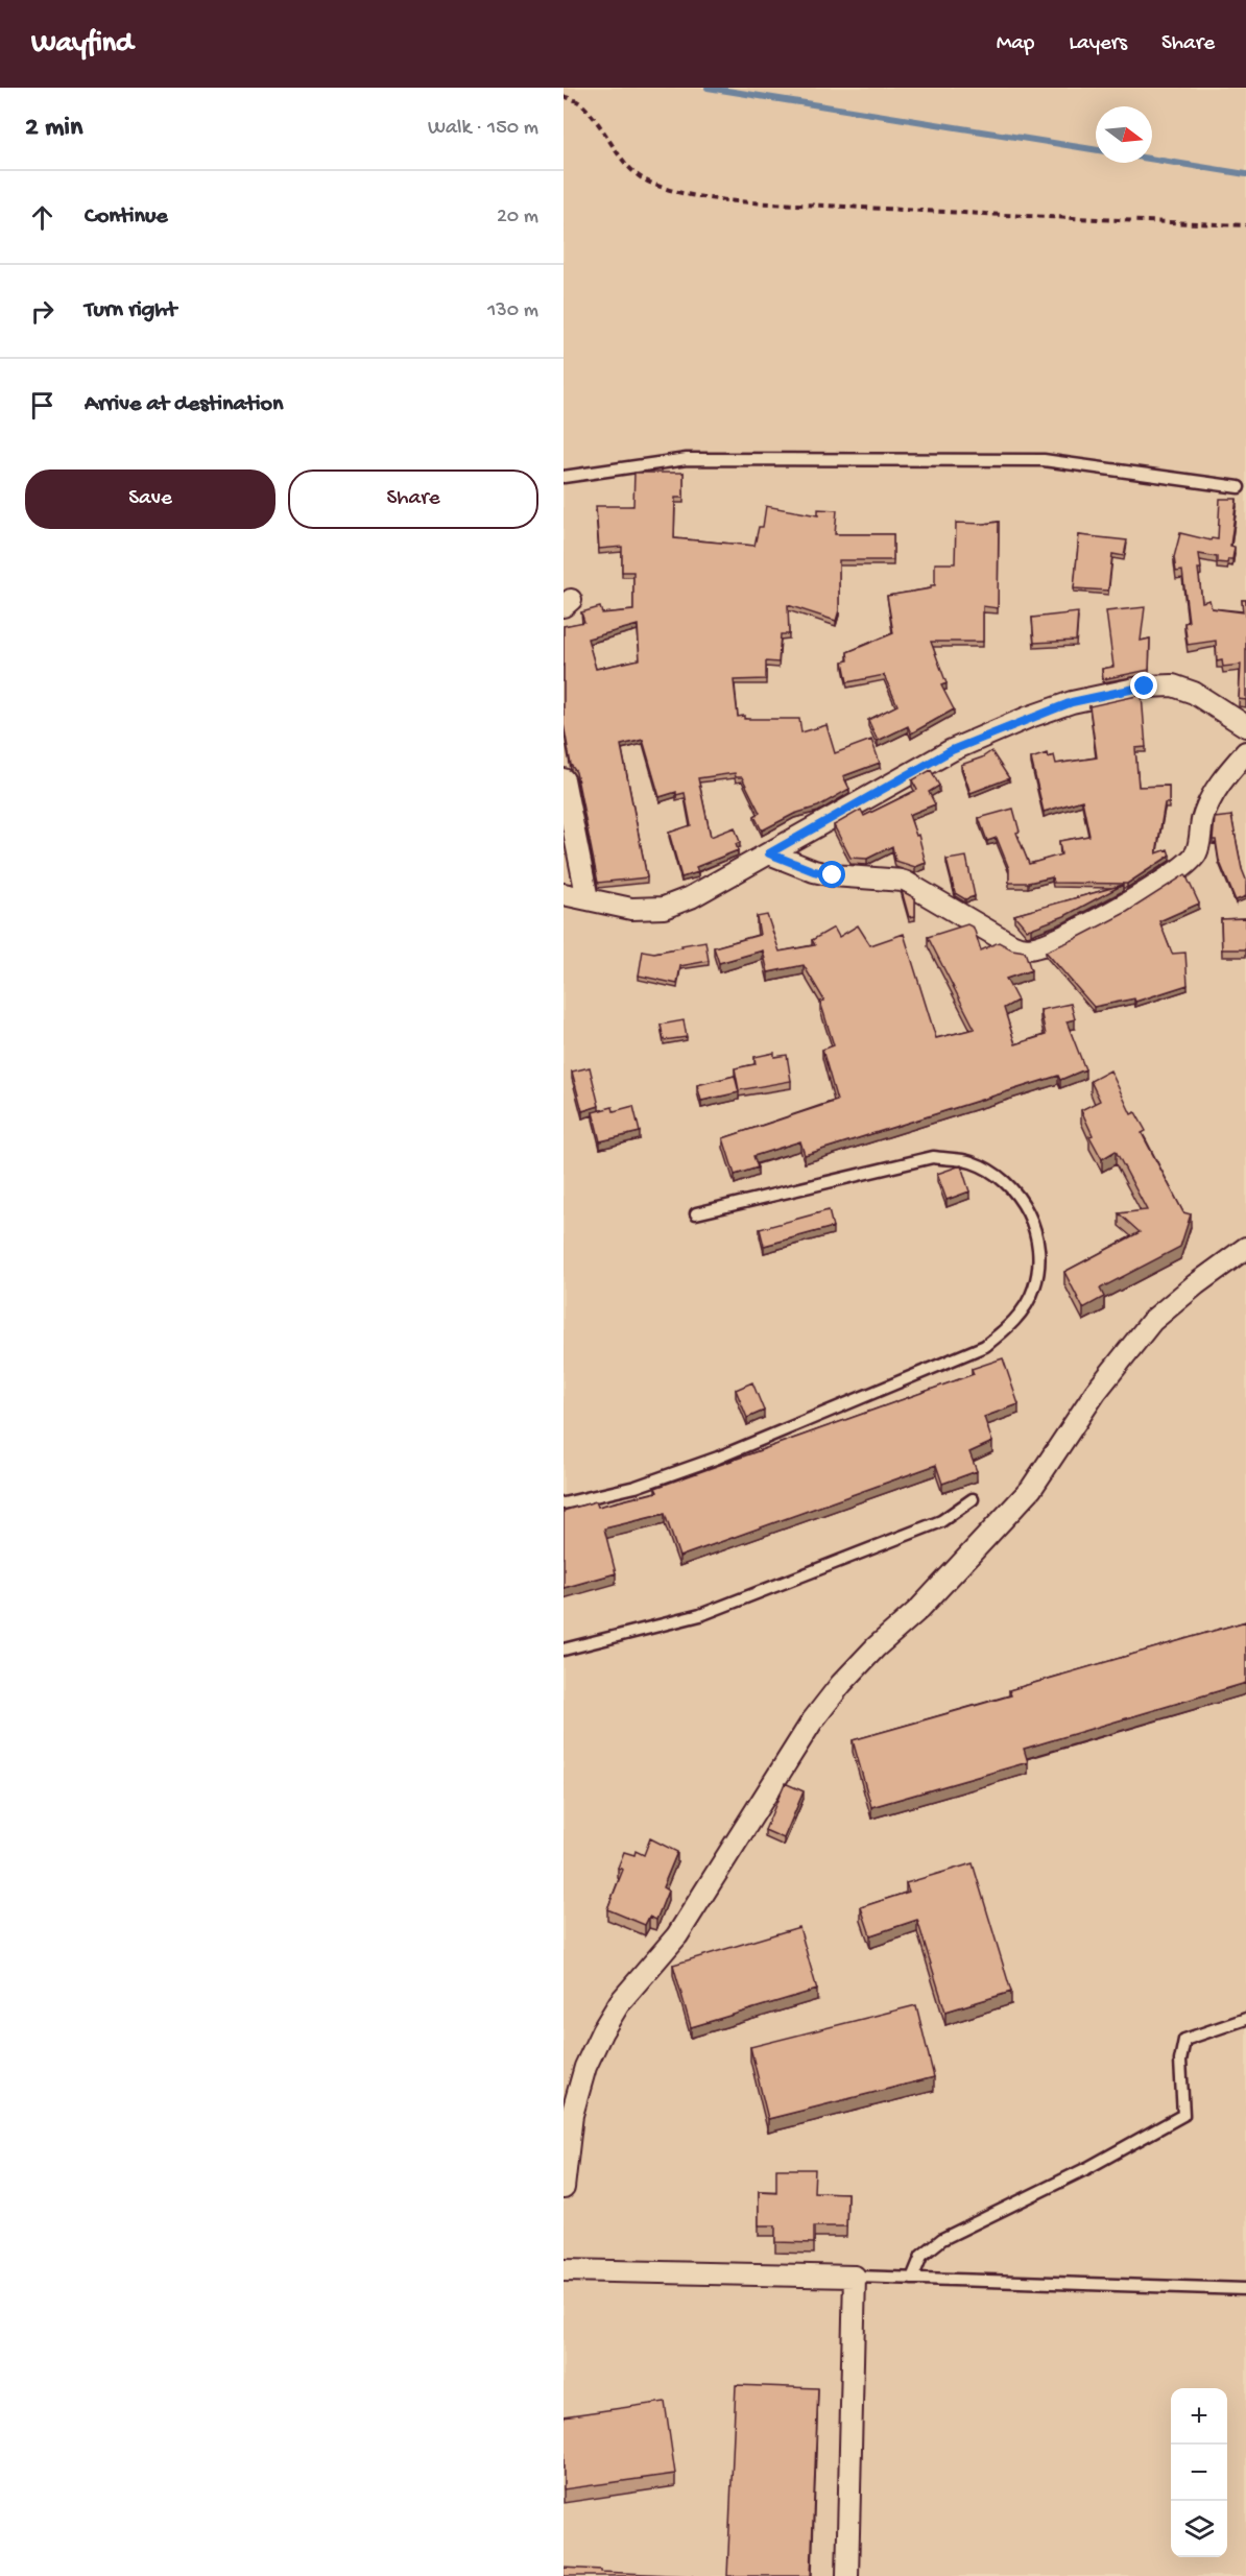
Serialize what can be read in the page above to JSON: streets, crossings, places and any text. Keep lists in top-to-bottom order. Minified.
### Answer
{"north":"right","page":{"header":"Wayfind","nav":["Map","Layers","Share"],"heading":["2 min","Walk · 150 m"],"list":[["Continue","20 m"],["Turn right","130 m"],"Arrive at destination"],"buttons":["Save","Share"],"map_buttons":["+","−"]}}
